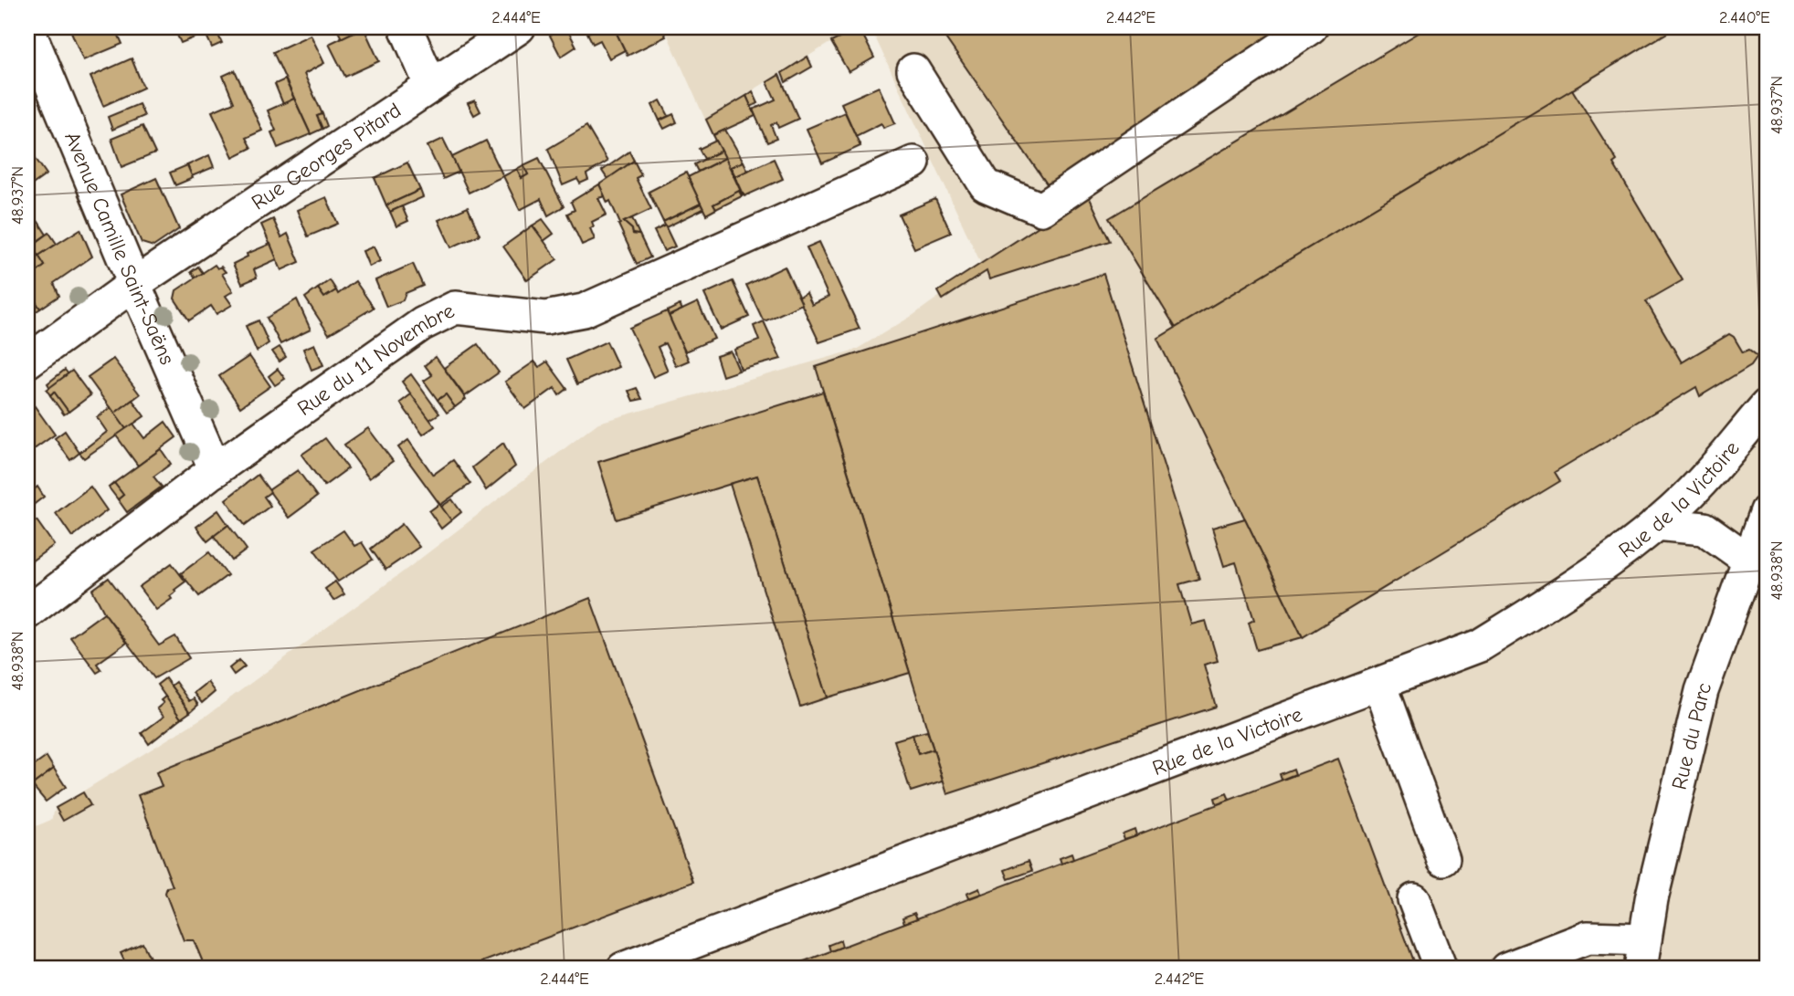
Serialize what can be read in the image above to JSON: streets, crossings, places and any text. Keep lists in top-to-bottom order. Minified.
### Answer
{"streets":{"street":["Rue Georges Pitard","Avenue Camille Saint-Saëns","Rue du 11 Novembre","Rue de la Victoire","Rue du Parc"]},"crossings":[["Rue Georges Pitard","Avenue Camille Saint-Saëns"],["Avenue Camille Saint-Saëns","Rue du 11 Novembre"]],"coordinates":["2.444°E","2.442°E","2.440°E","48.937°N","48.938°N"]}
